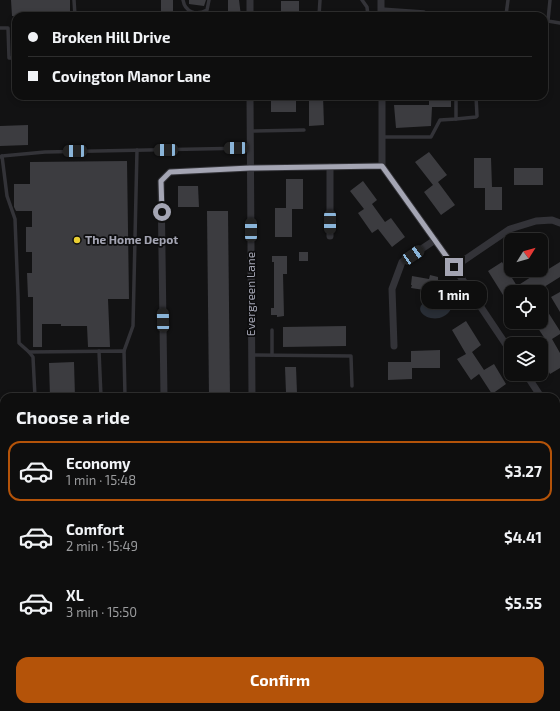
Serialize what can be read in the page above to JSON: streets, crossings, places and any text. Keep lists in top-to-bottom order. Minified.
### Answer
{"streets":{"street":["Evergreen Lane"]},"places":["The Home Depot"],"north":"top right","page":{"banner":["Broken Hill Drive","Covington Manor Lane"],"bubble":"1 min","heading":"Choose a ride","list":[{"name":"Economy","note":"1 min · 15:48","value":"$3.27"},{"name":"Comfort","note":"2 min · 15:49","value":"$4.41"},{"name":"XL","note":"3 min · 15:50","value":"$5.55"}],"buttons":"Confirm"}}
